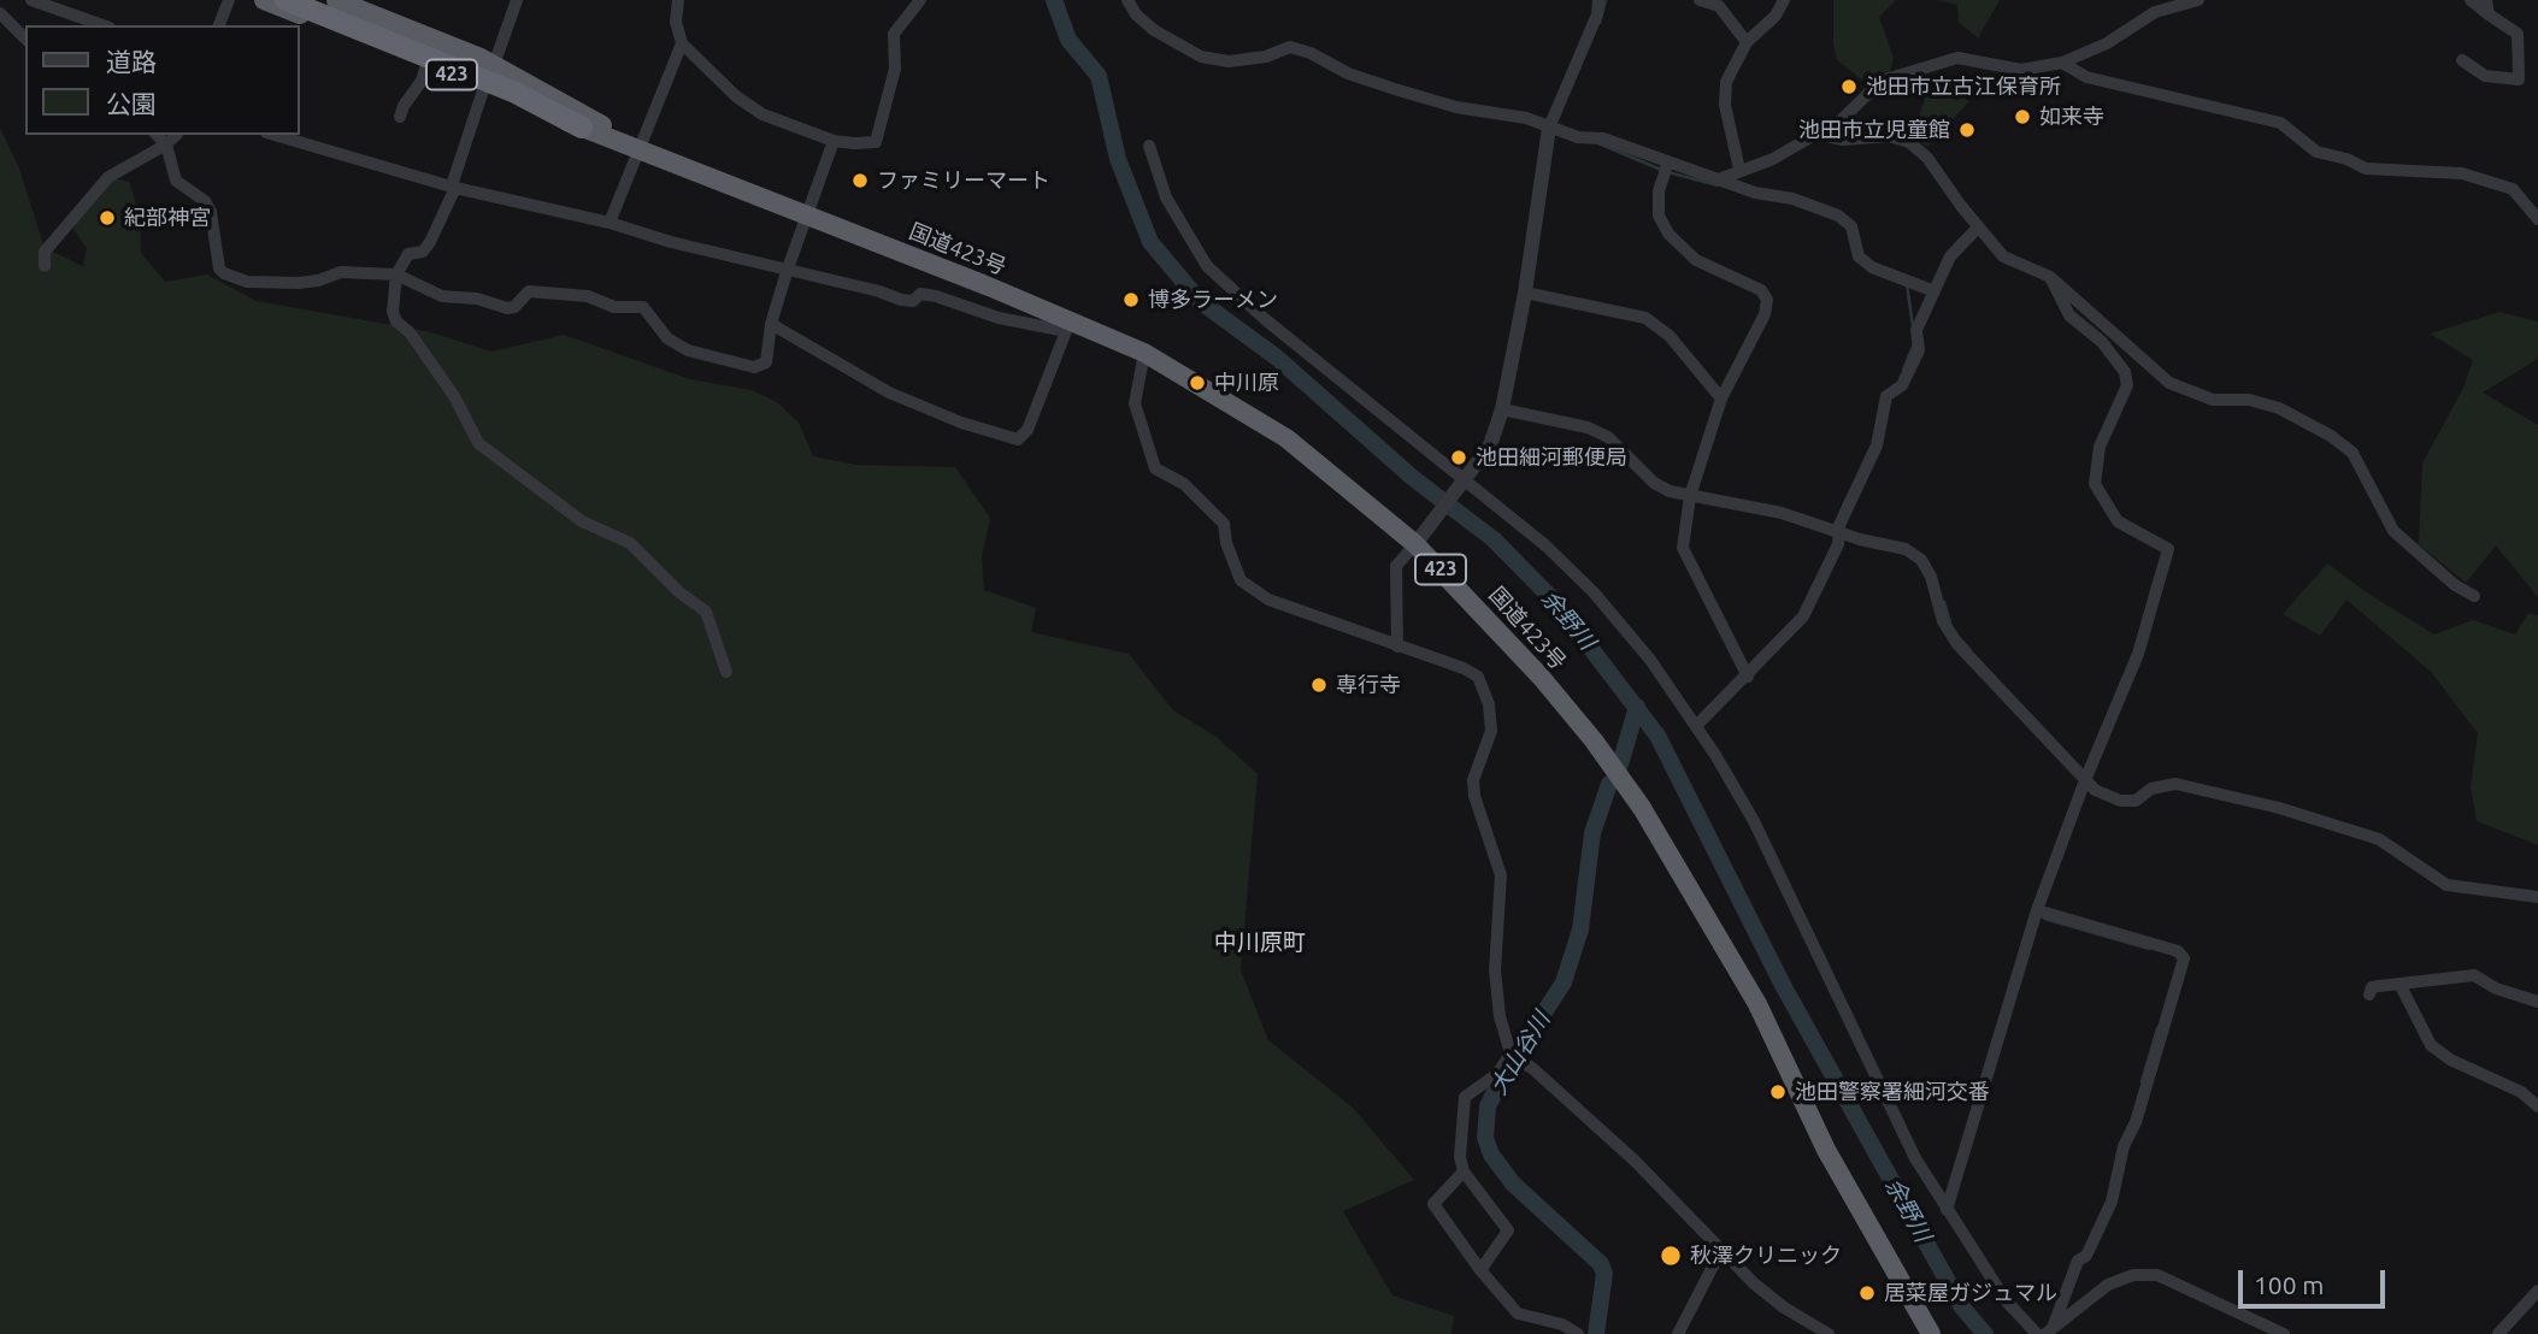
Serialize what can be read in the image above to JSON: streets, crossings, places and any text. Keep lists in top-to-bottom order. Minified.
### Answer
{"streets":{"highway":["423","国道423号"]},"districts":["中川原町"],"water":["余野川","大山谷川"],"places":["池田市立古江保育所","如来寺","池田市立児童館","ファミリーマート","紀部神宮","博多ラーメン","中川原","池田細河郵便局","専行寺","池田警察署細河交番","秋澤クリニック","居菜屋ガジュマル"],"legend":["道路","公園"],"scale_bar":"100 m"}
